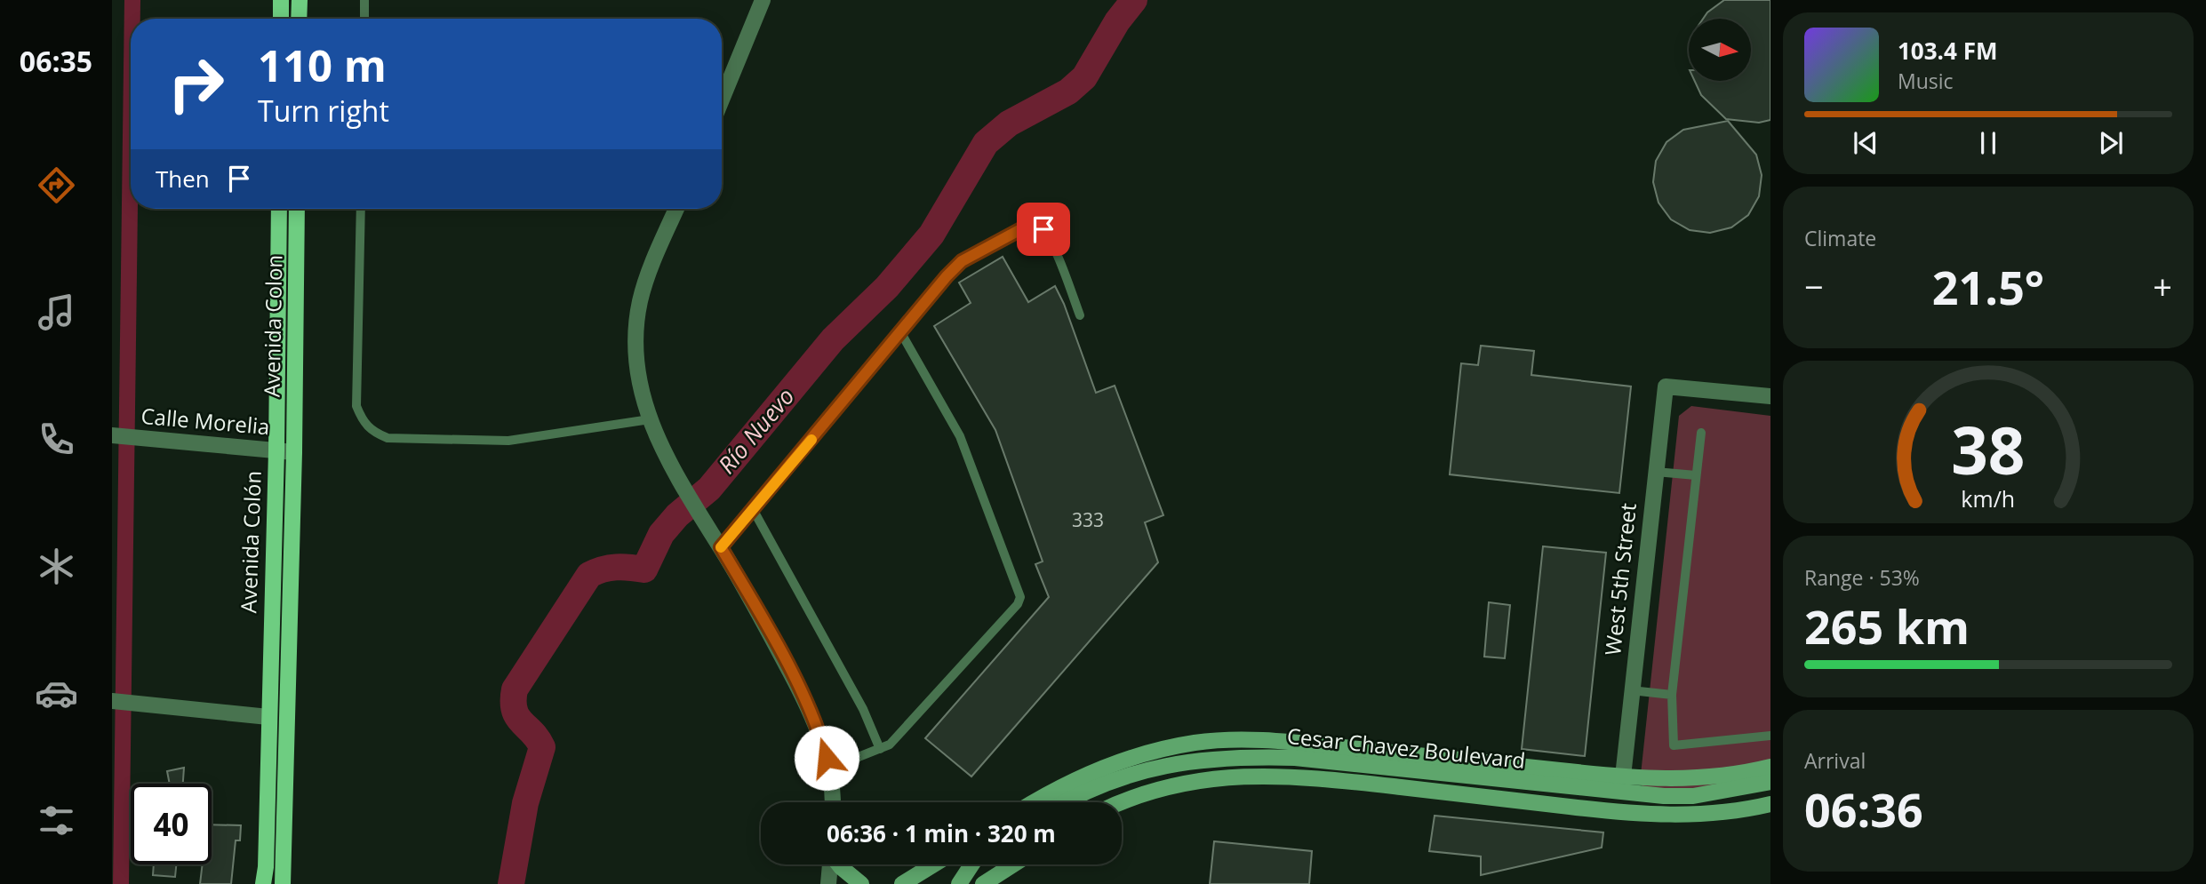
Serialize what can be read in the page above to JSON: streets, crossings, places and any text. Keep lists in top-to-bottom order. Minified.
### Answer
{"streets":{"main road":["Avenida Colon","Avenida Colón","Cesar Chavez Boulevard"],"street":["Calle Morelia","West 5th Street"]},"crossings":[["Avenida Colon","Calle Morelia"],["Avenida Colon","Avenida Colón"],["Calle Morelia","Avenida Colón"]],"water":["Río Nuevo"],"house_numbers":["333"],"north":"right","page":{"tabs":"06:35","turn":["110 m","Turn right"],"song":["103.4 FM","Music"],"then":"Then","tile":["Climate",["Range · 53%","265 km"],["Arrival","06:36"]],"heat":["−","21.5°","+"],"limit":"40","trip":"06:36 · 1 min · 320 m","gauge":["38","km/h"]}}
